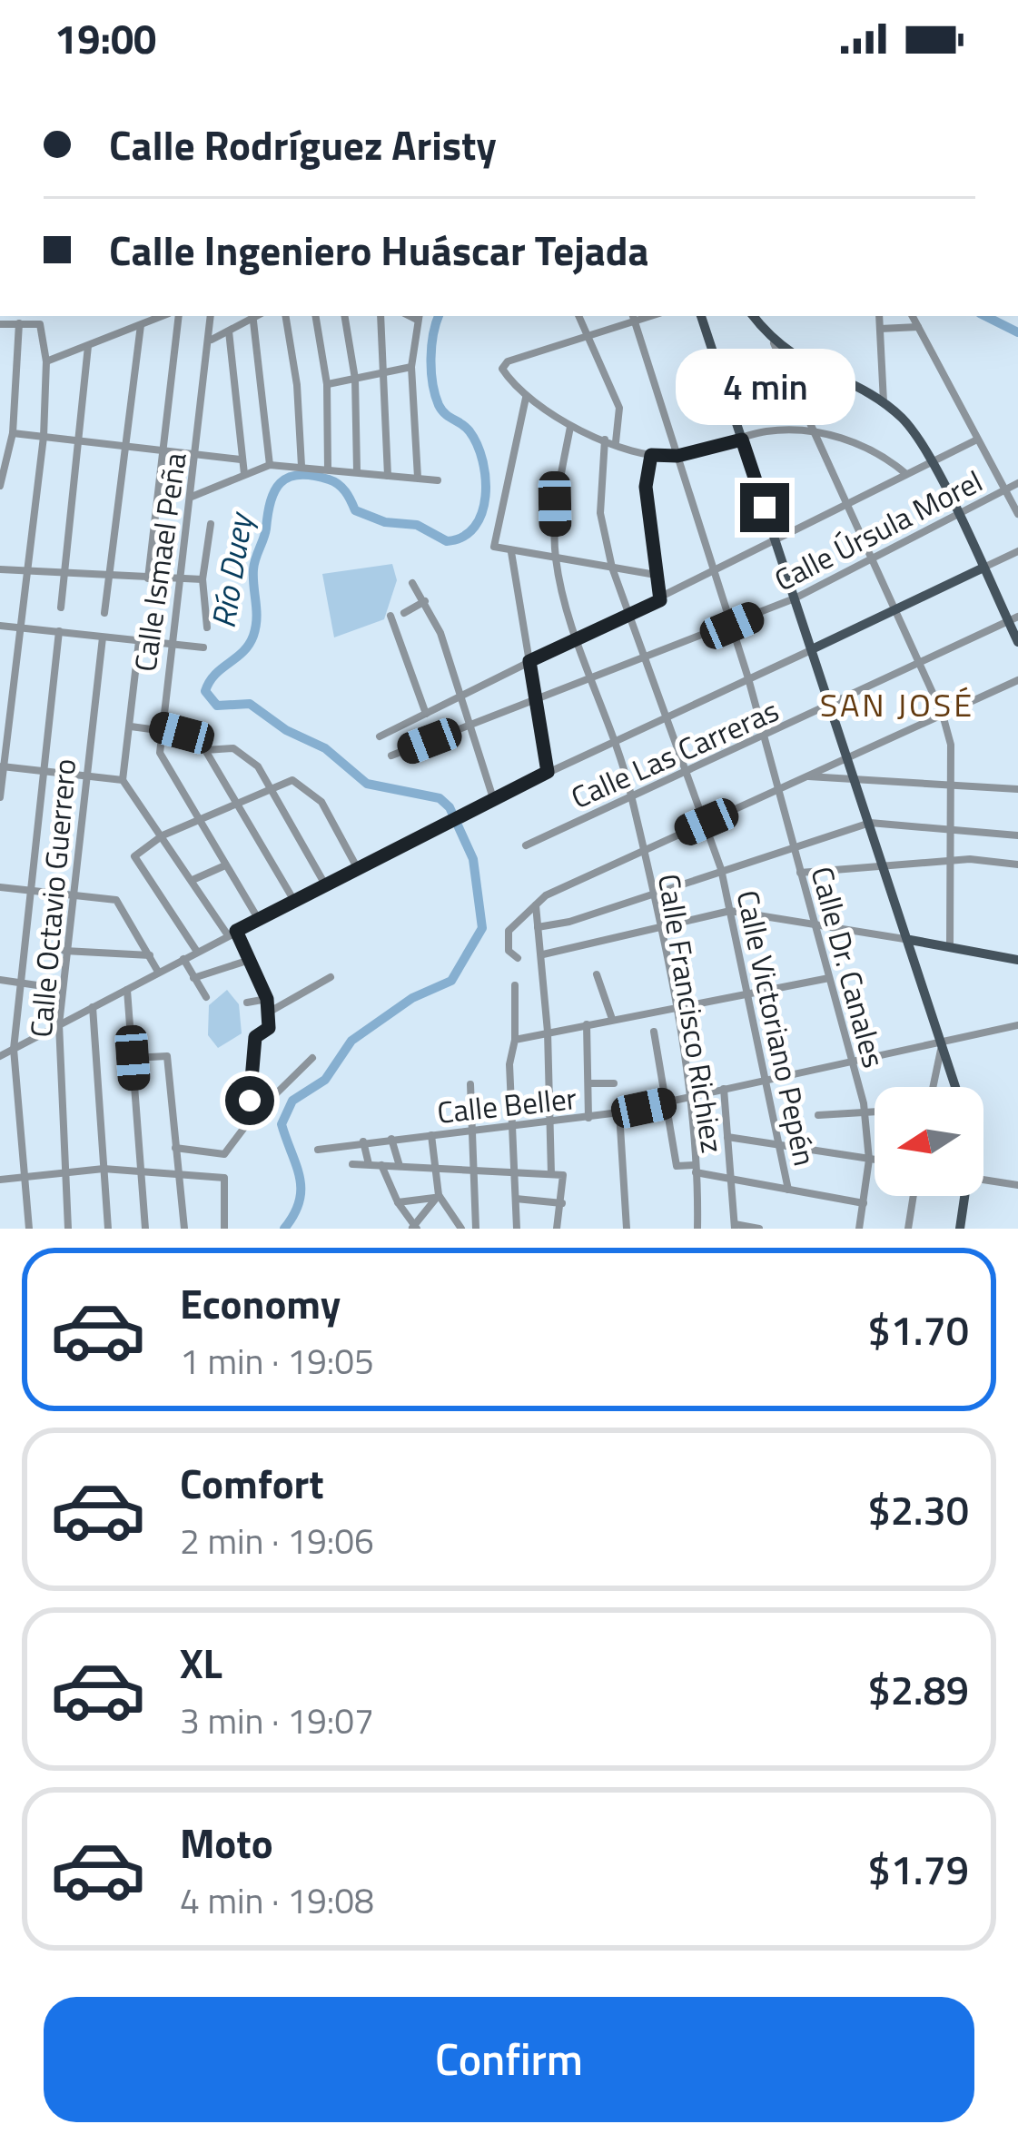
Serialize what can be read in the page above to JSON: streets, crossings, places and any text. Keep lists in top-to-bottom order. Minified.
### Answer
{"streets":{"street":["Calle Úrsula Morel","Calle Ismael Peña","Calle Las Carreras","Calle Octavio Guerrero","Calle Dr. Canales","Calle Francisco Richiez","Calle Victoriano Pepén","Calle Beller"]},"crossings":[["Calle Úrsula Morel","Calle Dr. Canales"],["Calle Úrsula Morel","Calle Francisco Richiez"],["Calle Úrsula Morel","Calle Victoriano Pepén"],["Calle Las Carreras","Calle Dr. Canales"],["Calle Las Carreras","Calle Francisco Richiez"],["Calle Las Carreras","Calle Victoriano Pepén"],["Calle Dr. Canales","Calle Beller"],["Calle Francisco Richiez","Calle Beller"],["Calle Victoriano Pepén","Calle Beller"]],"districts":["SAN JOSÉ"],"water":["Río Duey"],"north":"left","page":{"status":"19:00","banner":["Calle Rodríguez Aristy","Calle Ingeniero Huáscar Tejada"],"bubble":"4 min","list":[{"name":"Economy","note":"1 min · 19:05","value":"$1.70"},{"name":"Comfort","note":"2 min · 19:06","value":"$2.30"},{"name":"XL","note":"3 min · 19:07","value":"$2.89"},{"name":"Moto","note":"4 min · 19:08","value":"$1.79"}],"buttons":"Confirm"}}
